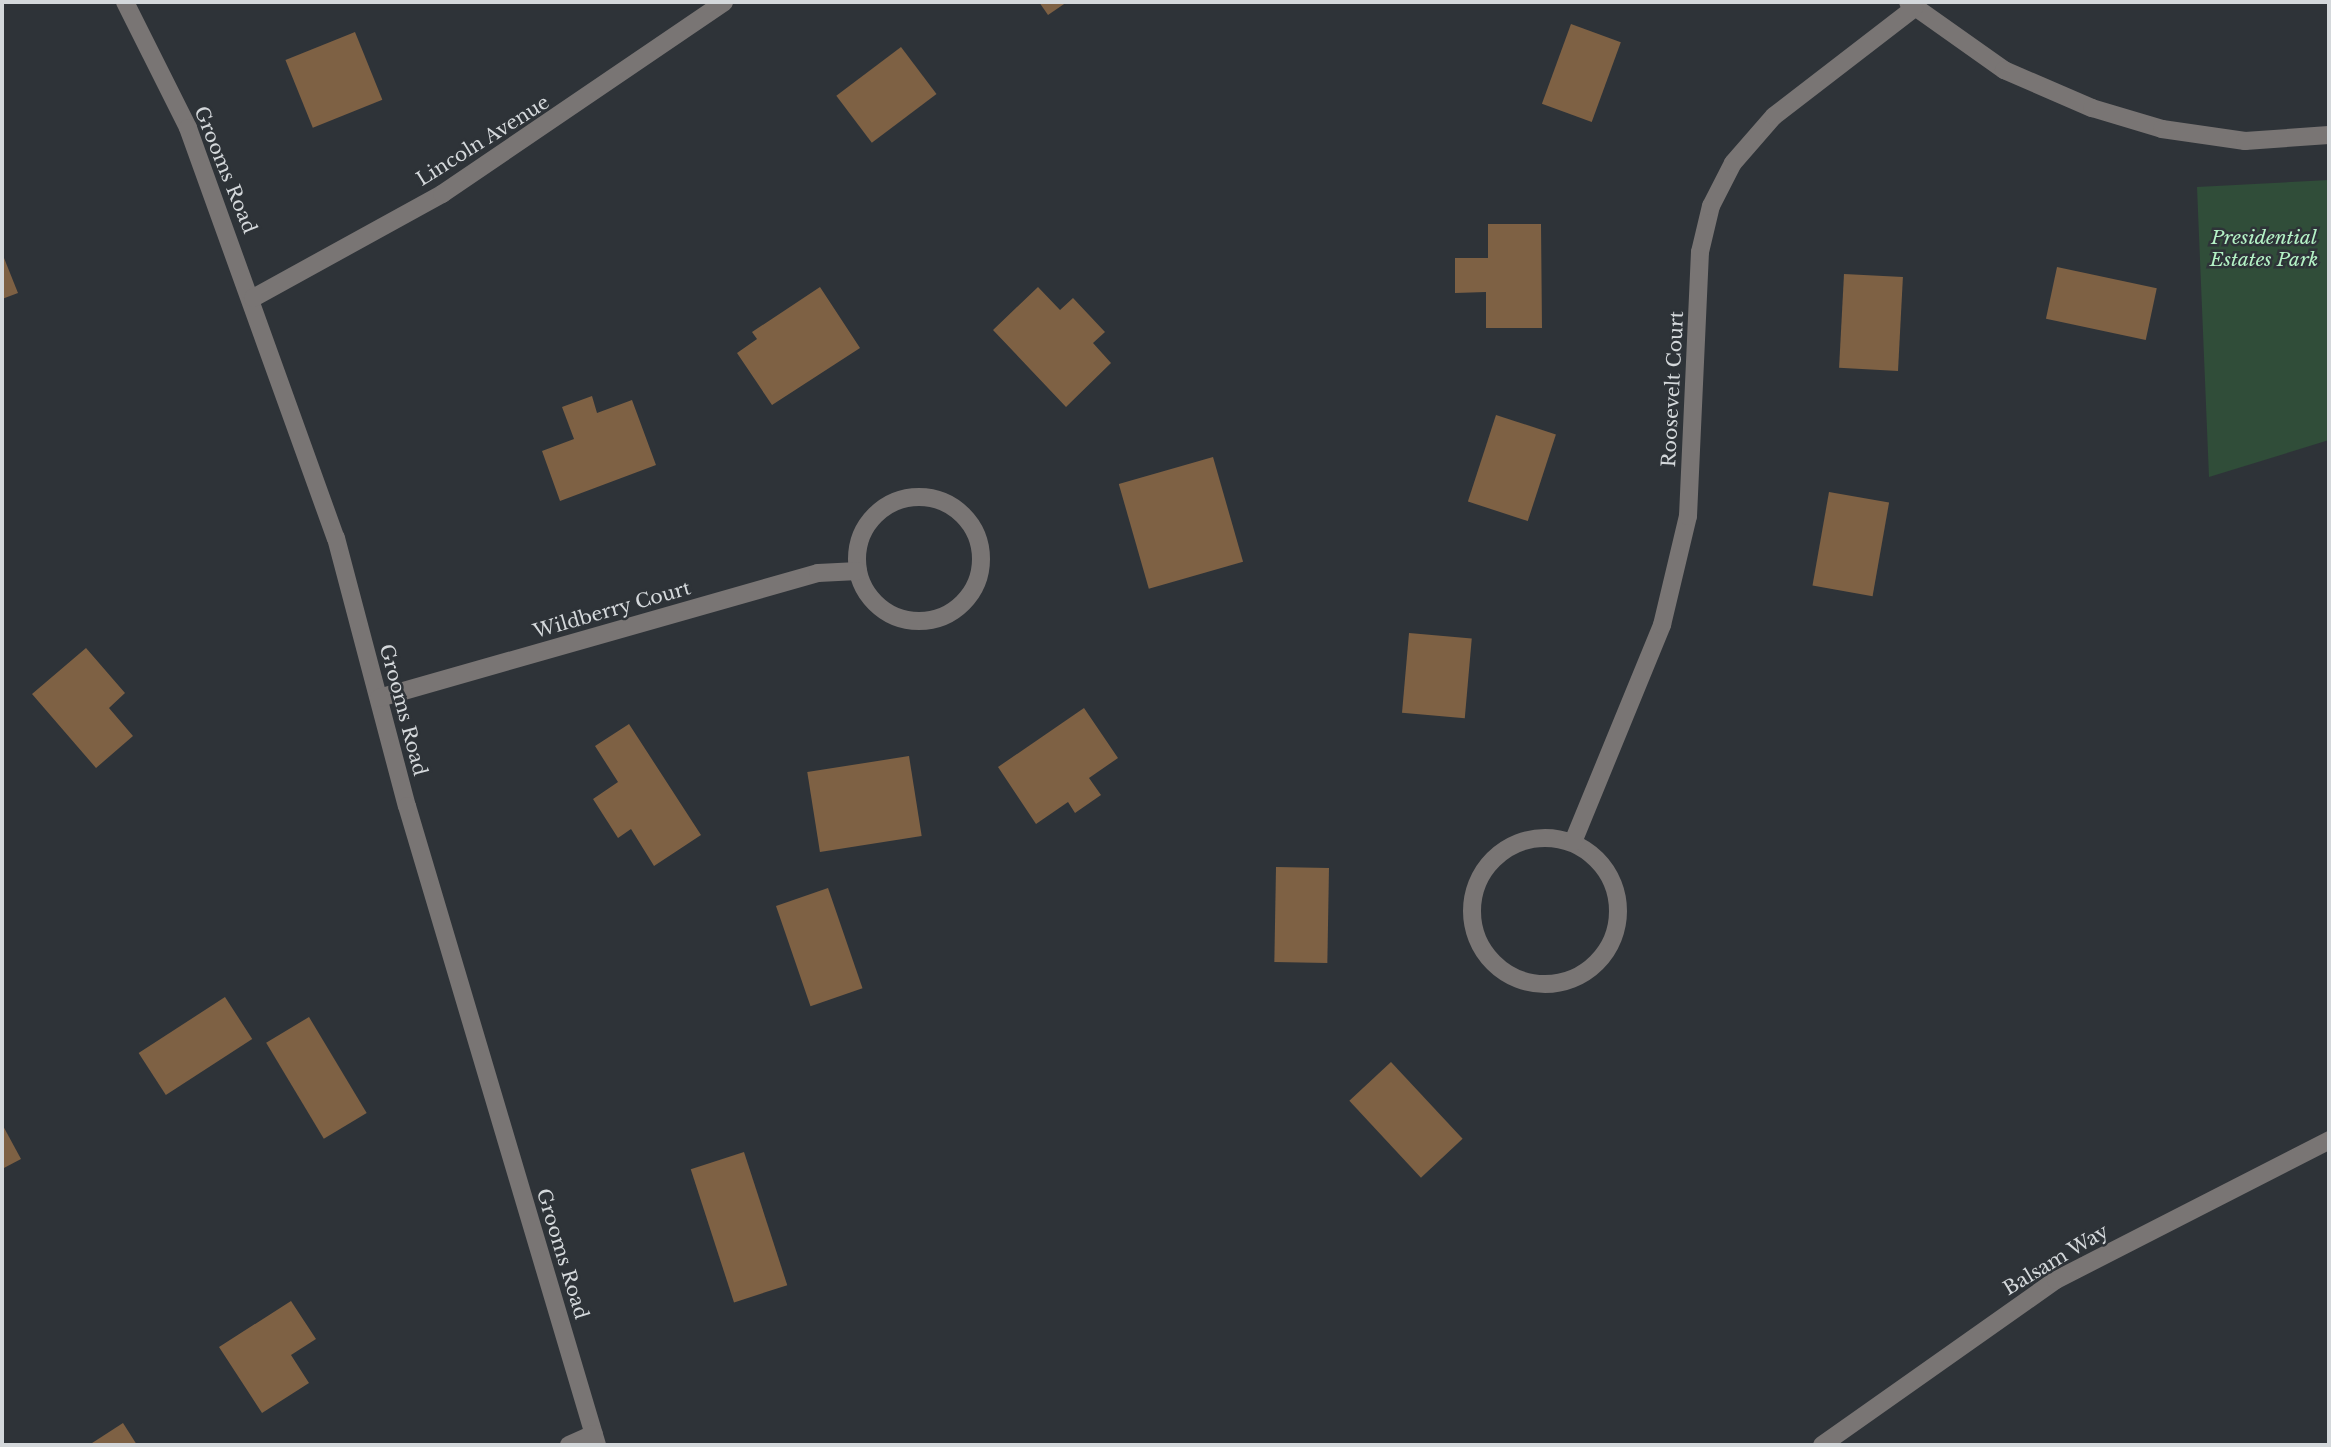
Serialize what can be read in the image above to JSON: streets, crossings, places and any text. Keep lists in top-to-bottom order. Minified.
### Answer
{"streets":{"street":["Lincoln Avenue","Grooms Road","Roosevelt Court","Wildberry Court","Balsam Way"]},"crossings":[["Lincoln Avenue","Grooms Road"],["Grooms Road","Wildberry Court"]],"parks":["Presidential Estates Park"]}
